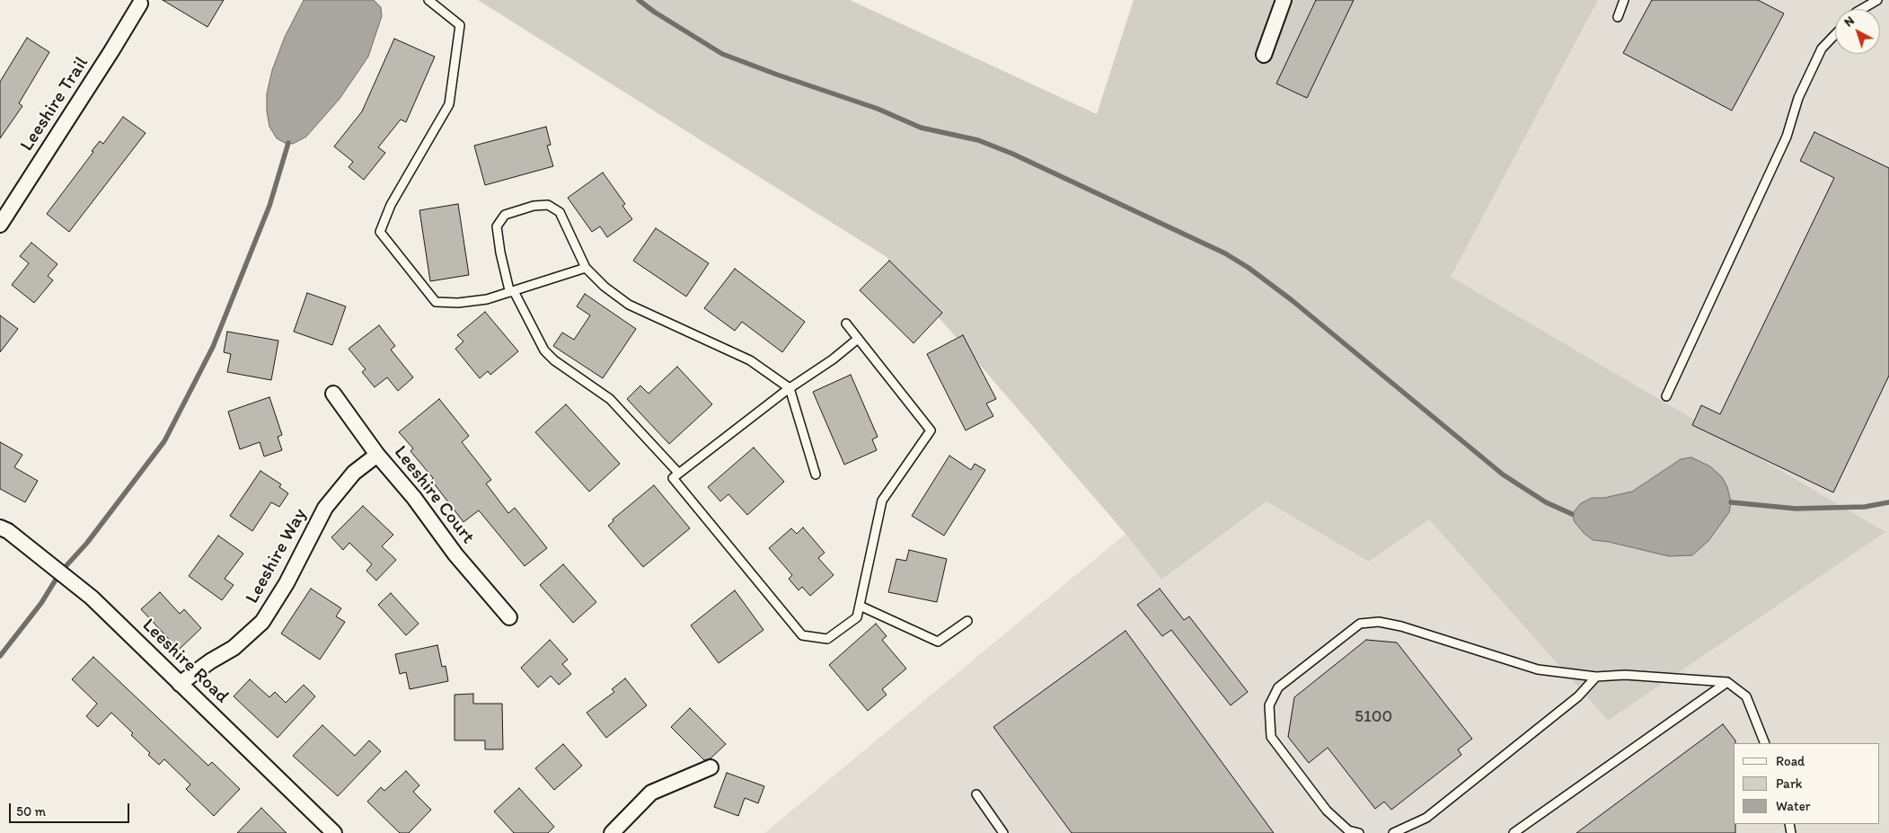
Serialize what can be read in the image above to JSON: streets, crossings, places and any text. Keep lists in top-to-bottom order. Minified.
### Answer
{"streets":{"street":["Leeshire Trail","Leeshire Court","Leeshire Way","Leeshire Road"]},"crossings":[["Leeshire Court","Leeshire Way"],["Leeshire Way","Leeshire Road"]],"house_numbers":["5100"],"legend":["Road","Park","Water"],"scale_bar":"50 m","north":"top left"}
